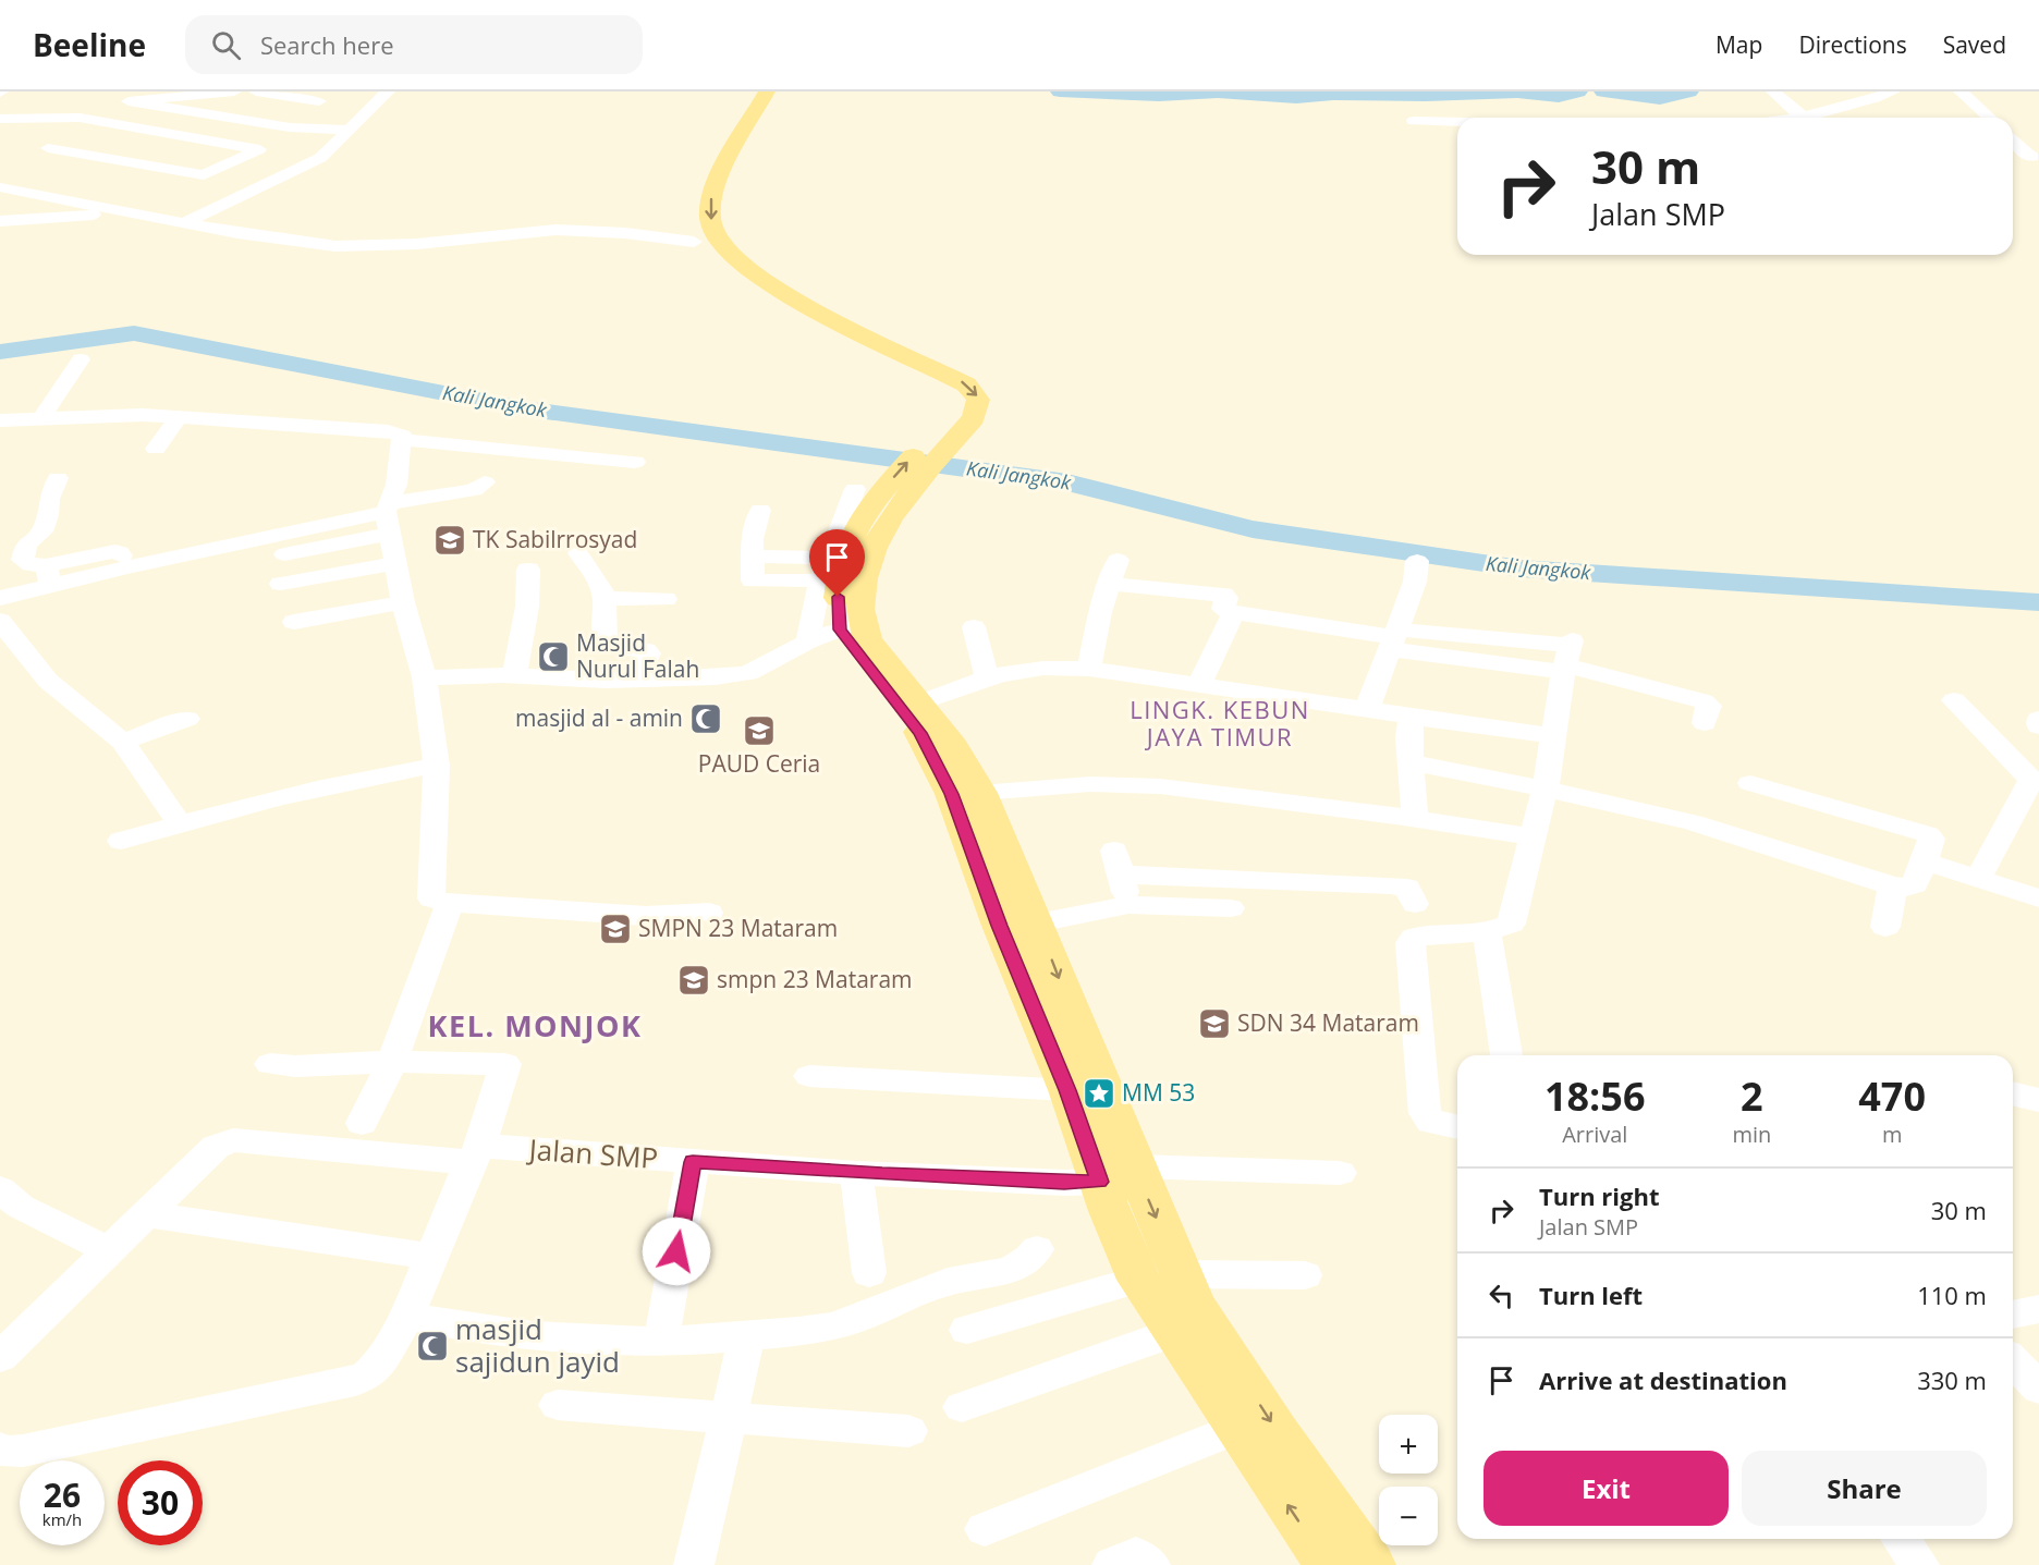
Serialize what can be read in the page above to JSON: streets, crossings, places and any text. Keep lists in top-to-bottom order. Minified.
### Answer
{"streets":{"street":["Jalan SMP"]},"districts":["LINGK. KEBUN JAYA TIMUR","KEL. MONJOK"],"water":["Kali Jangkok"],"places":{"school or university":["TK Sabilrrosyad","PAUD Ceria","SMPN 23 Mataram","smpn 23 Mataram","SDN 34 Mataram"],"mosque":["Masjid Nurul Falah","masjid al - amin","masjid sajidun jayid"],"place":["MM 53"]},"page":{"header":"Beeline","search":"Search here","nav":["Map","Directions","Saved"],"turn":["30 m","Jalan SMP"],"eta":["18:56","Arrival","2","min","470","m"],"list":[{"name":"Turn right","note":"Jalan SMP","value":"30 m"},{"name":"Turn left","value":"110 m"},{"name":"Arrive at destination","value":"330 m"}],"map_buttons":["+","−"],"buttons":["Exit","Share"],"speed":"26 km/h","limit":"30"}}
